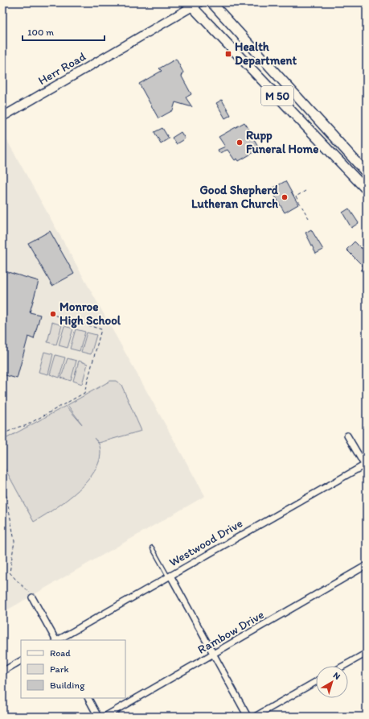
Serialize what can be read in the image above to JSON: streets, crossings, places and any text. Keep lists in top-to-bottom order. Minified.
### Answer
{"streets":{"main road":["M 50"],"street":["Herr Road","Westwood Drive","Rambow Drive"]},"crossings":[["Herr Road","M 50"]],"places":{"transit":["Health Department"],"other":["Rupp Funeral Home","Good Shepherd Lutheran Church","Monroe High School"]},"legend":["Road","Park","Building"],"scale_bar":"100 m","north":"top right"}
